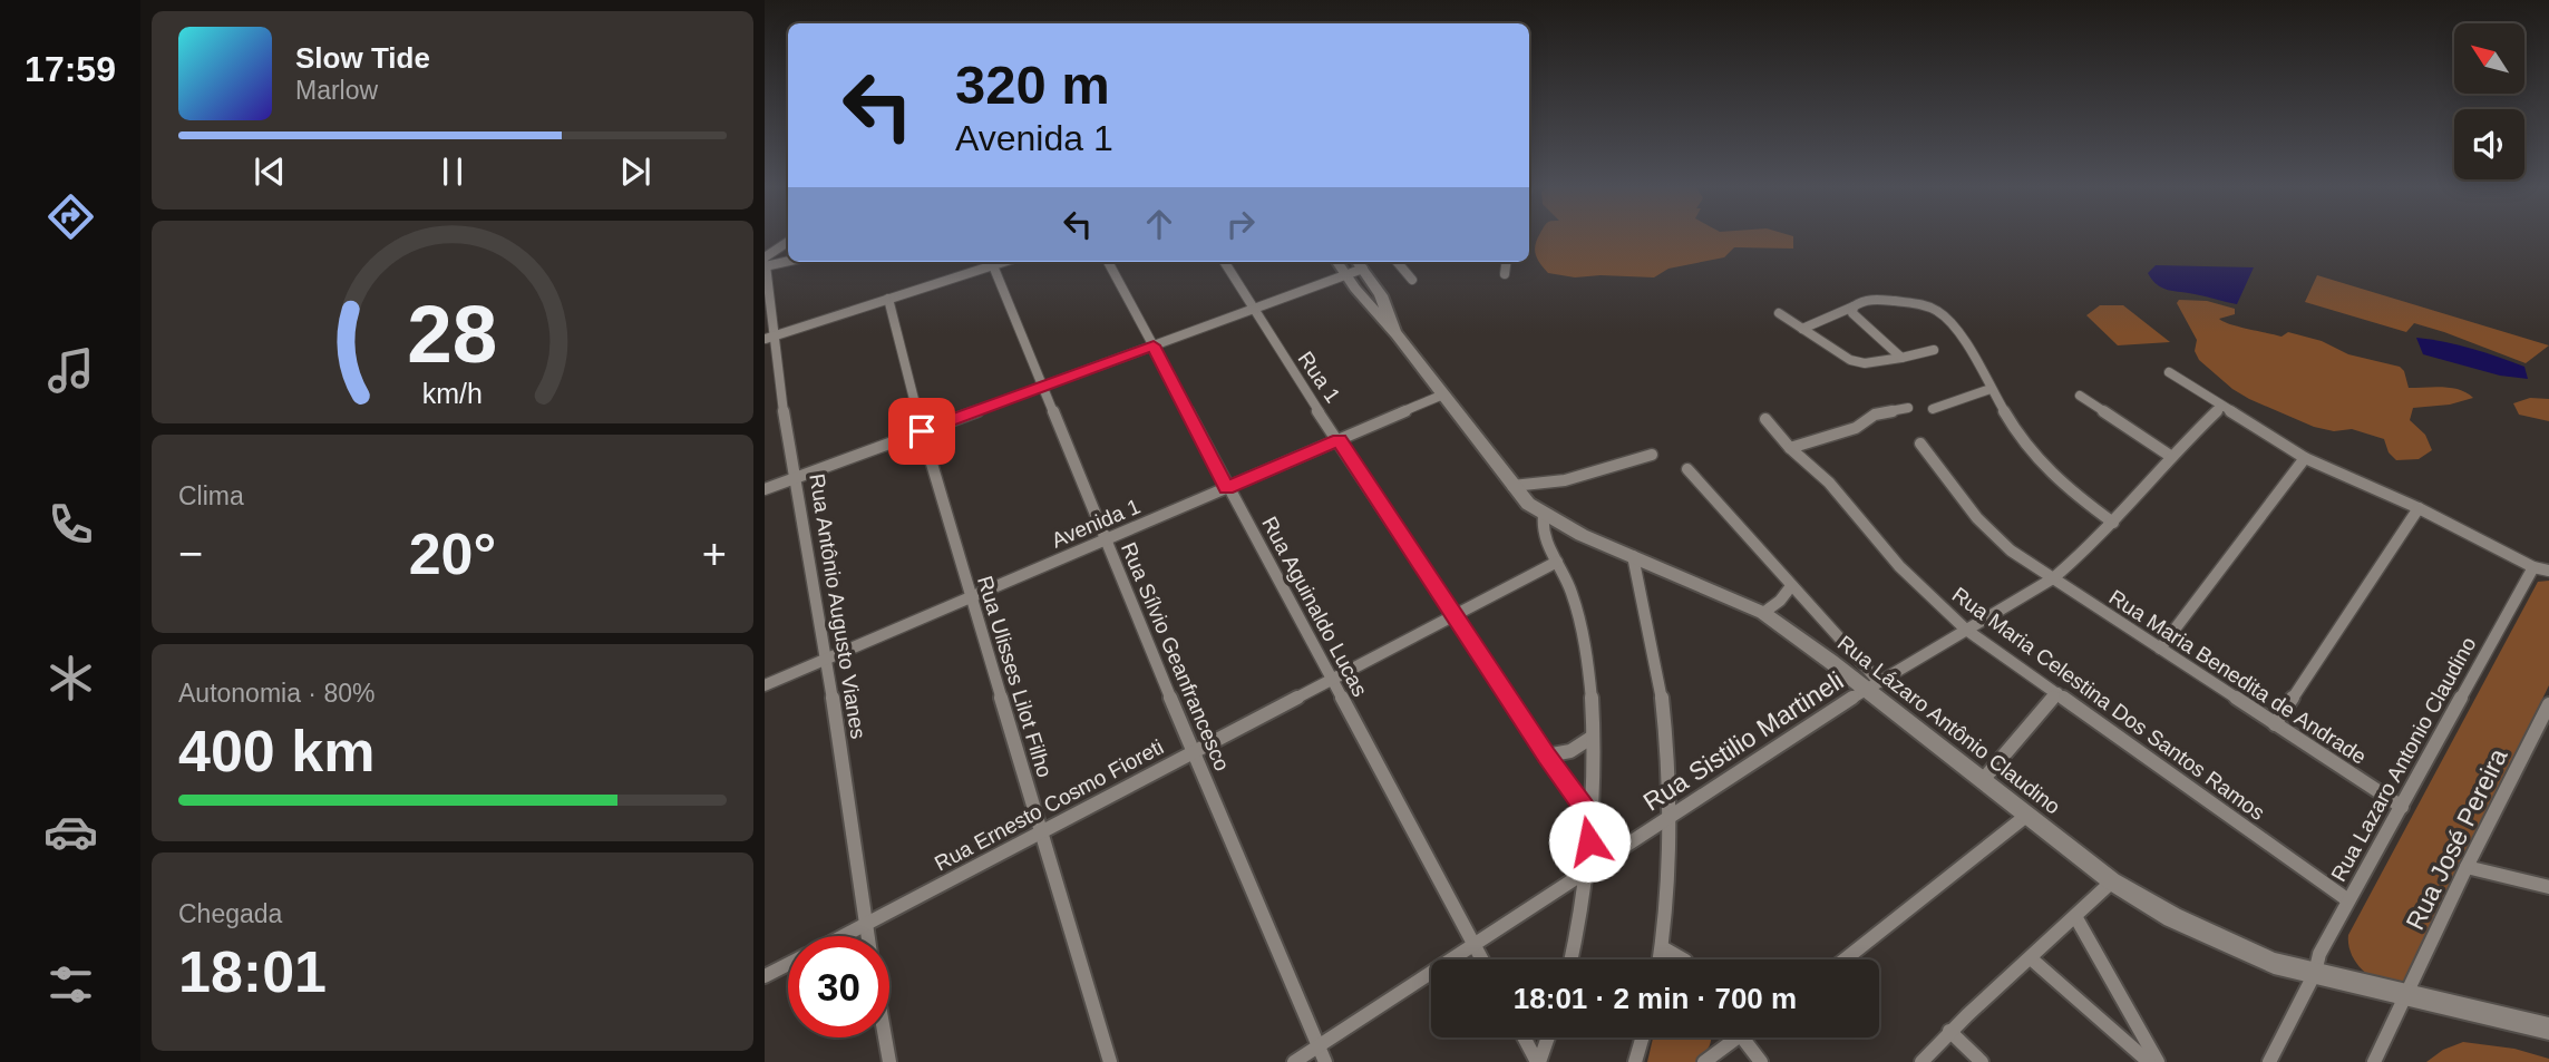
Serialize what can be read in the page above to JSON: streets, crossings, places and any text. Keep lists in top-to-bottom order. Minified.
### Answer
{"streets":{"main road":["Rua Lázaro Antônio Claudino"],"street":["Rua 1","Avenida 1","Rua Antônio Augusto Vianes","Rua Aguinaldo Lucas","Rua Sílvio Geanfrancesco","Rua Ulisses Lilot Filho","Rua Maria Benedita de Andrade","Rua Maria Celestina Dos Santos Ramos","Rua Sistilio Martineli","Rua Lazaro Antonio Claudino","Rua Ernesto Cosmo Fioreti","Rua José Pereira"]},"crossings":[["Rua 1","Avenida 1"],["Rua 1","Rua Ernesto Cosmo Fioreti"],["Avenida 1","Rua Antônio Augusto Vianes"],["Avenida 1","Rua Aguinaldo Lucas"],["Avenida 1","Rua Sílvio Geanfrancesco"],["Avenida 1","Rua Ulisses Lilot Filho"],["Avenida 1","Rua Lázaro Antônio Claudino"],["Rua Antônio Augusto Vianes","Rua Ernesto Cosmo Fioreti"],["Rua Aguinaldo Lucas","Rua Sistilio Martineli"],["Rua Aguinaldo Lucas","Rua Ernesto Cosmo Fioreti"],["Rua Sílvio Geanfrancesco","Rua Sistilio Martineli"],["Rua Sílvio Geanfrancesco","Rua Ernesto Cosmo Fioreti"],["Rua Ulisses Lilot Filho","Rua Ernesto Cosmo Fioreti"],["Rua Maria Benedita de Andrade","Rua Sistilio Martineli"],["Rua Maria Benedita de Andrade","Rua Lazaro Antonio Claudino"],["Rua Maria Celestina Dos Santos Ramos","Rua Sistilio Martineli"],["Rua Maria Celestina Dos Santos Ramos","Rua Lazaro Antonio Claudino"],["Rua Lázaro Antônio Claudino","Rua Sistilio Martineli"],["Rua Lázaro Antônio Claudino","Rua Lazaro Antonio Claudino"],["Rua Lázaro Antônio Claudino","Rua José Pereira"]],"north":"top left","page":{"tabs":"17:59","turn":["320 m","Avenida 1"],"song":["Slow Tide","Marlow"],"tile":["Clima",["Autonomia · 80%","400 km"],["Chegada","18:01"]],"heat":["−","20°","+"],"limit":"30","trip":"18:01 · 2 min · 700 m","gauge":["28","km/h"]}}
